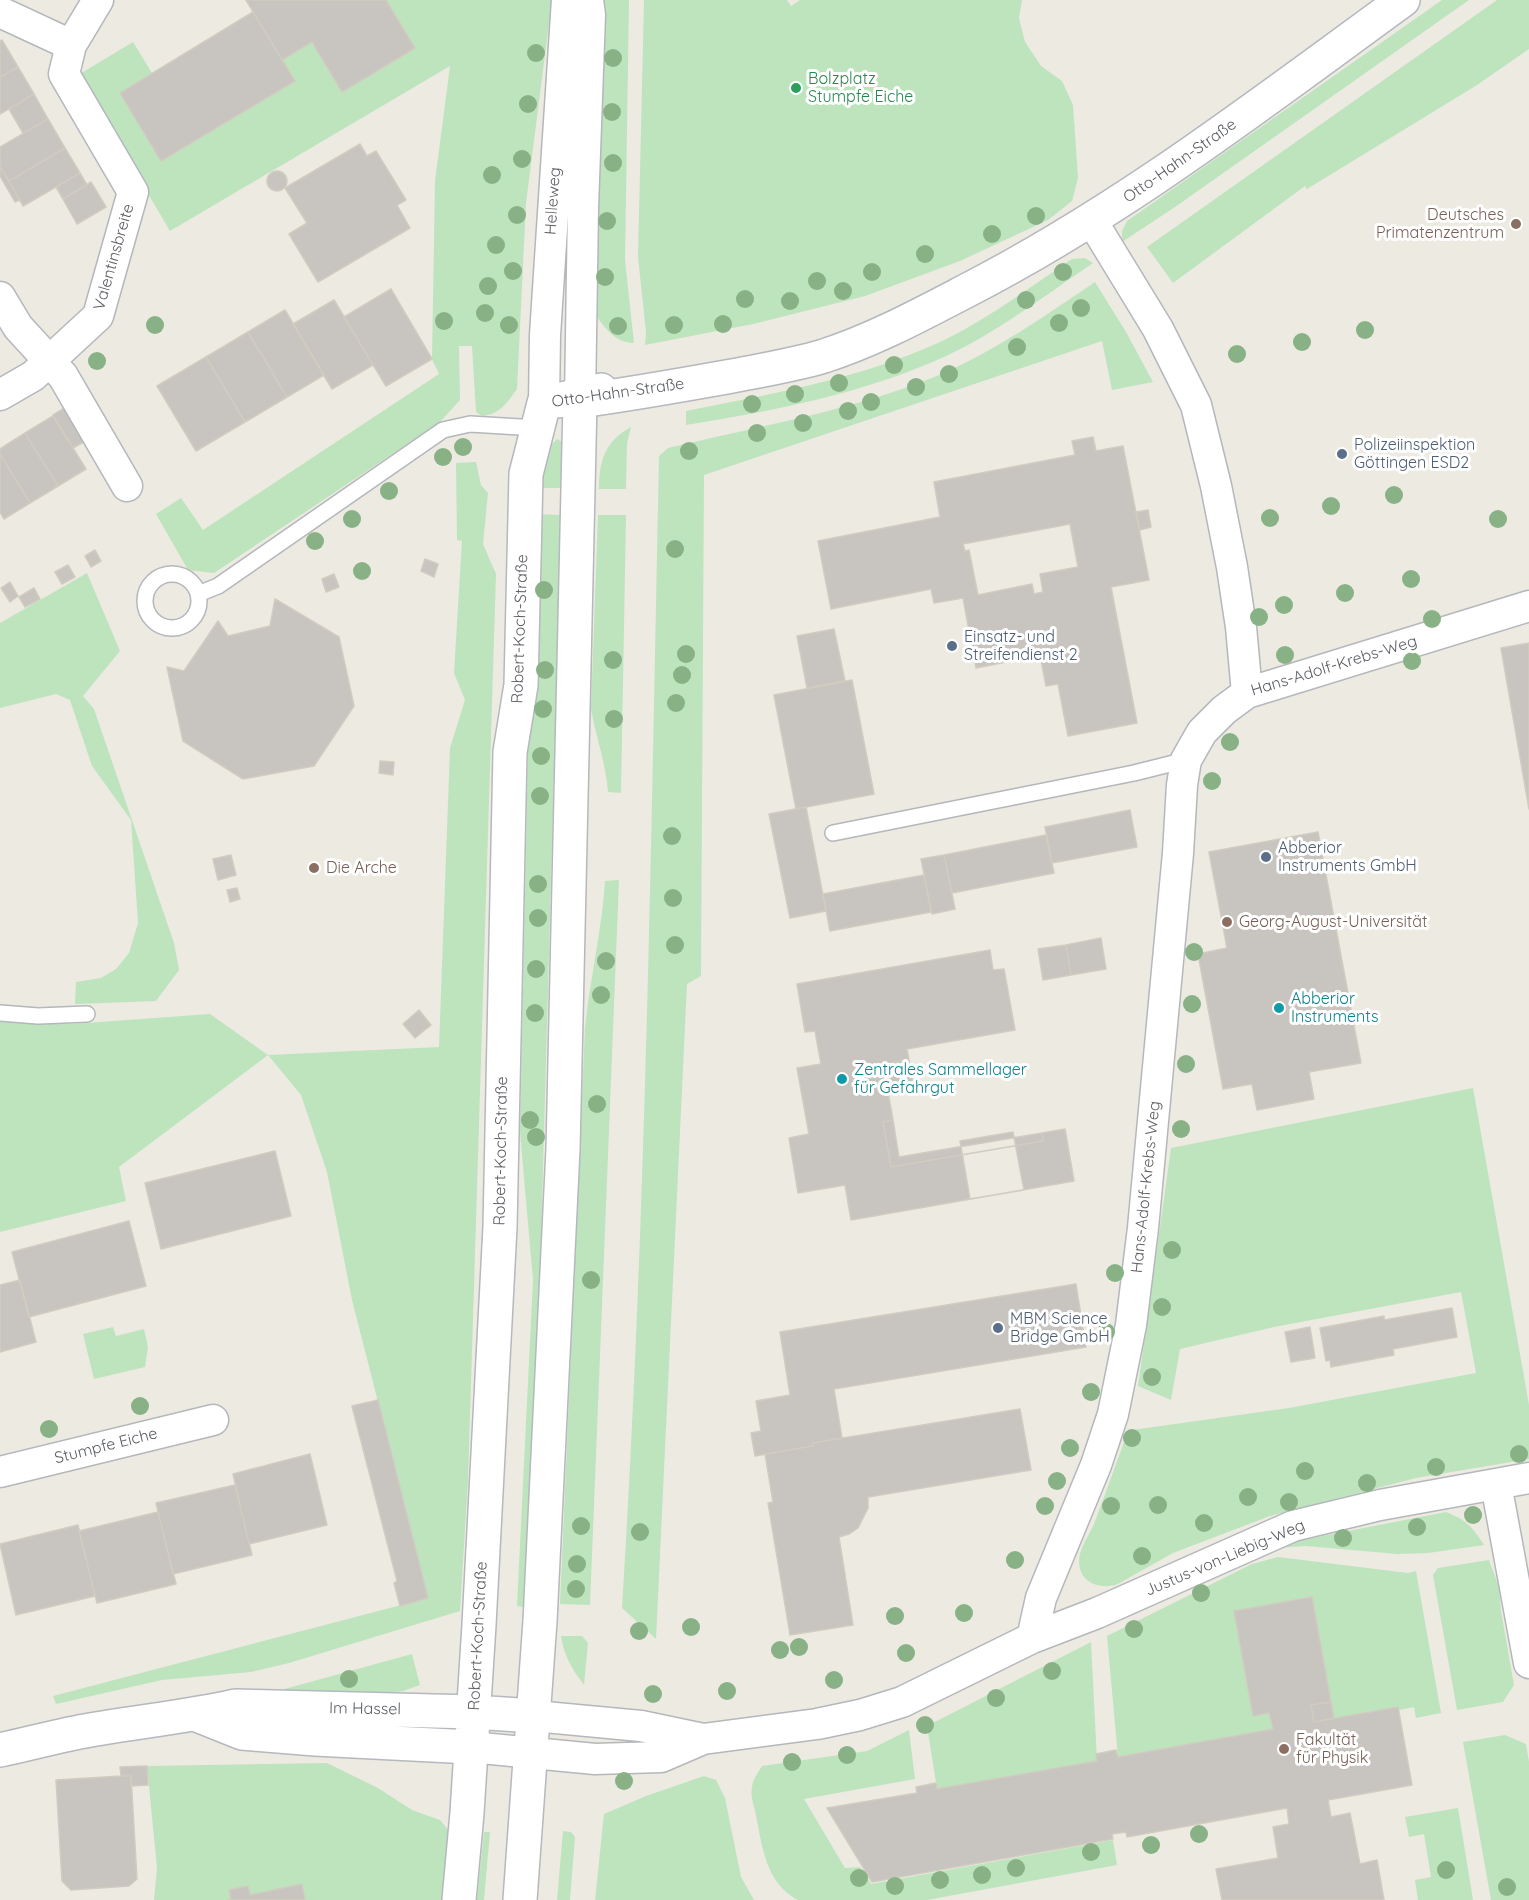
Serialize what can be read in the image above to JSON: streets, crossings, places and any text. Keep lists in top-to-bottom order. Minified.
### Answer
{"streets":{"street":["Otto-Hahn-Straße","Helleweg","Valentinsbreite","Robert-Koch-Straße","Hans-Adolf-Krebs-Weg","Stumpfe Eiche","Justus-von-Liebig-Weg","Im Hassel"]},"crossings":[["Otto-Hahn-Straße","Helleweg"],["Otto-Hahn-Straße","Robert-Koch-Straße"],["Helleweg","Robert-Koch-Straße"],["Robert-Koch-Straße","Im Hassel"],["Hans-Adolf-Krebs-Weg","Justus-von-Liebig-Weg"]],"places":["Bolzplatz Stumpfe Eiche","Deutsches Primatenzentrum","Polizeiinspektion Göttingen ESD2","Einsatz- und Streifendienst 2","Abberior Instruments GmbH","Die Arche","Georg-August-Universität","Abberior Instruments","Zentrales Sammellager für Gefahrgut","MBM Science Bridge GmbH","Fakultät für Physik"]}
